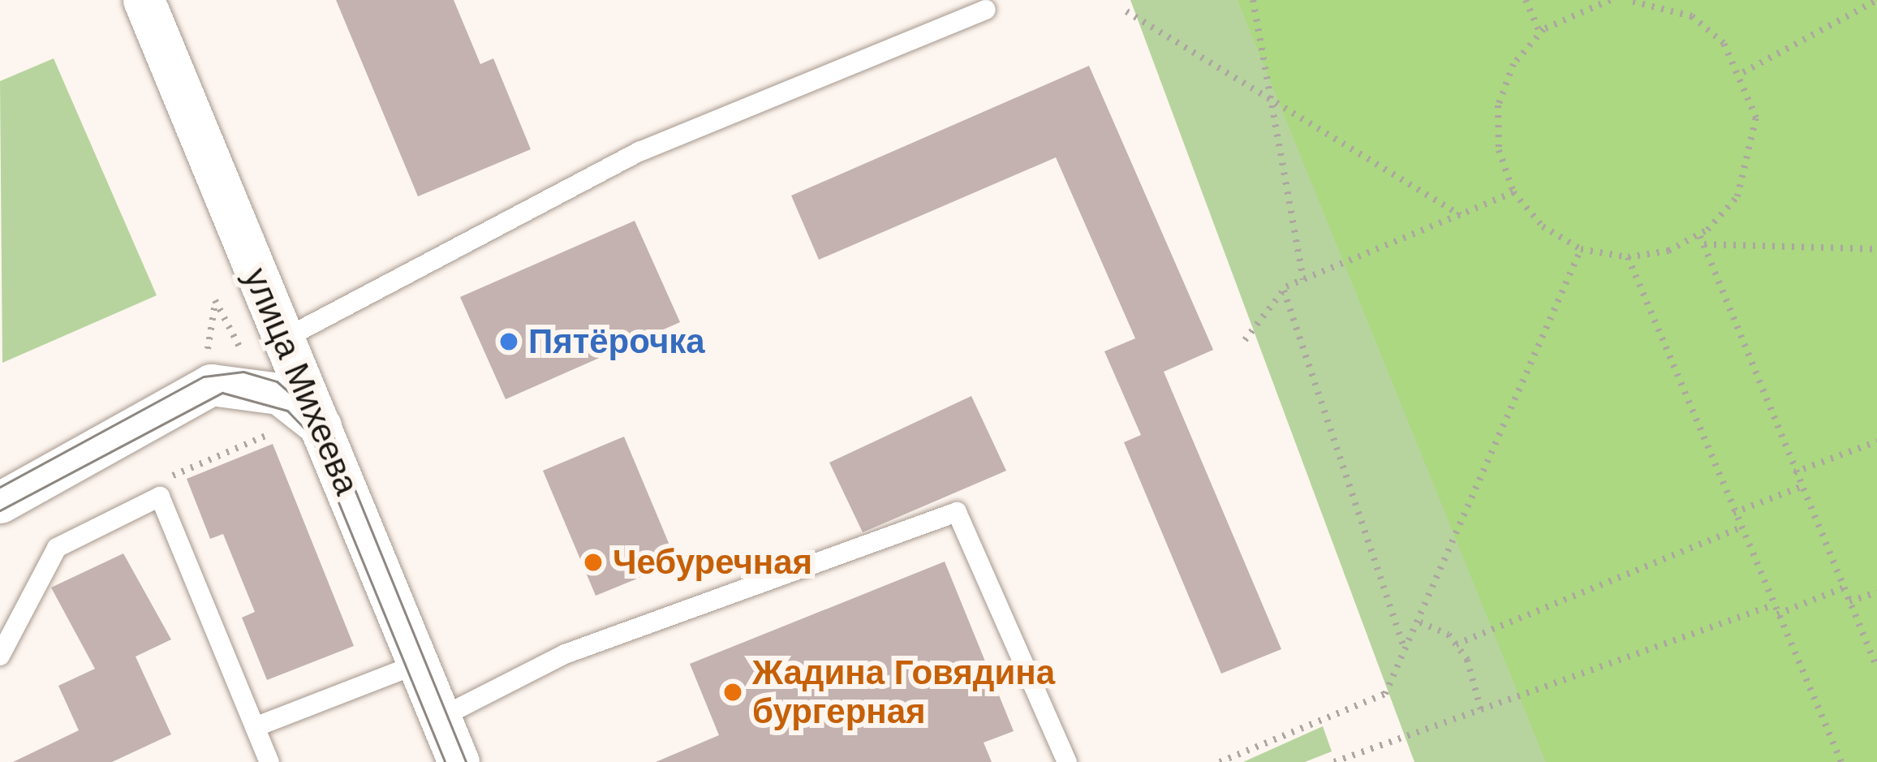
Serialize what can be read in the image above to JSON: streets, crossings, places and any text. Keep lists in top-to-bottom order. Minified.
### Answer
{"streets":{"street":["улица Михеева"]},"places":["Пятёрочка","Чебуречная","Жадина Говядина бургерная"]}
